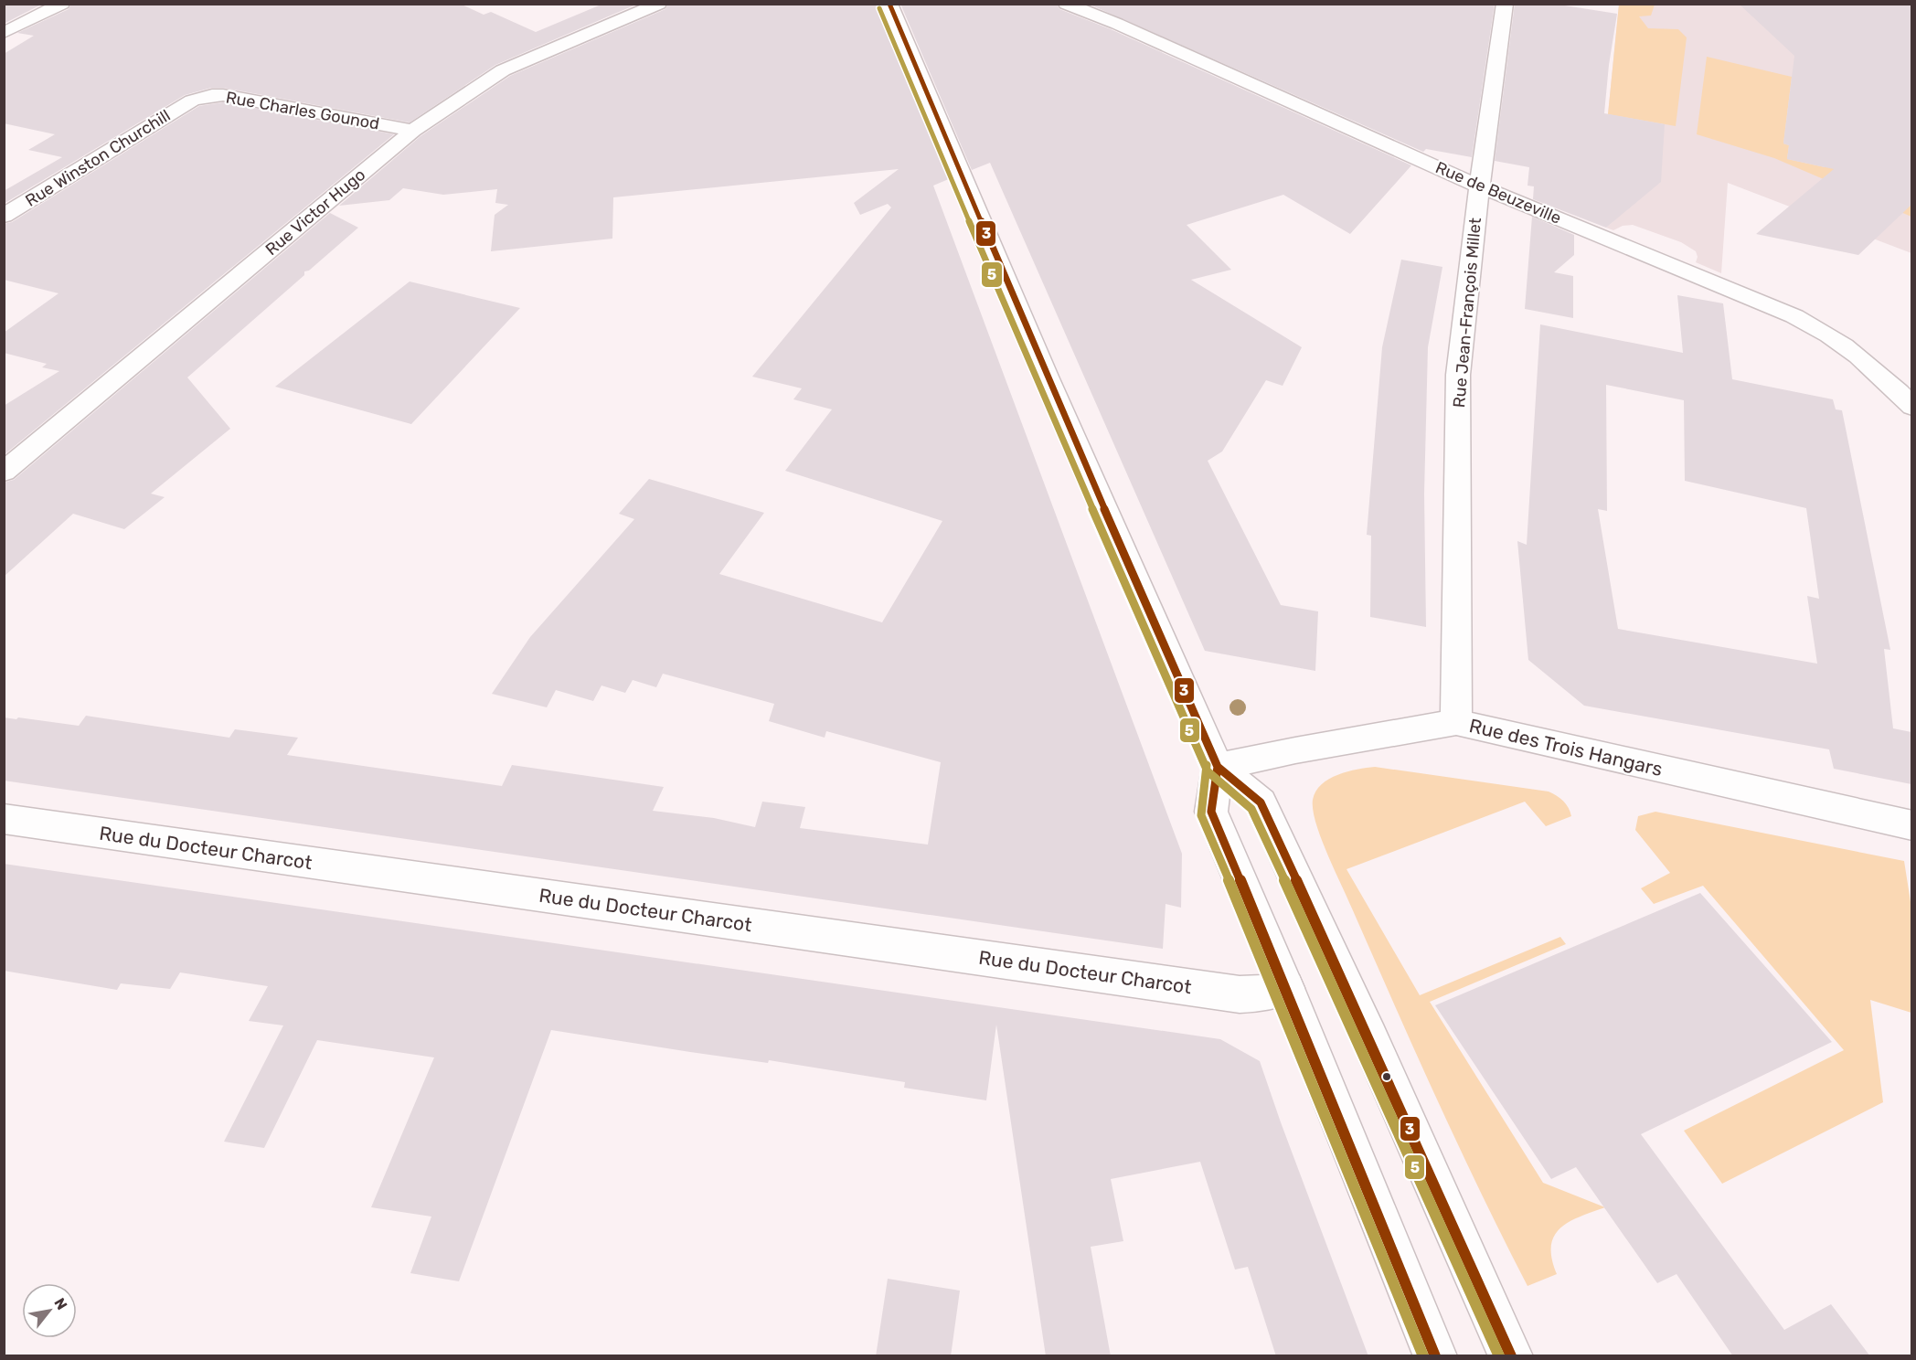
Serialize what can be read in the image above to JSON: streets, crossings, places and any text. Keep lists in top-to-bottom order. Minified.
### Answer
{"streets":{"street":["Rue Charles Gounod","Rue Winston Churchill","Rue de Beuzeville","Rue Victor Hugo","Rue Jean-François Millet","Rue des Trois Hangars","Rue du Docteur Charcot"]},"crossings":[["Rue Charles Gounod","Rue Winston Churchill"],["Rue Charles Gounod","Rue Victor Hugo"],["Rue de Beuzeville","Rue Jean-François Millet"],["Rue Jean-François Millet","Rue des Trois Hangars"]],"lines":["transit line 3","transit line 5"],"north":"top right"}
